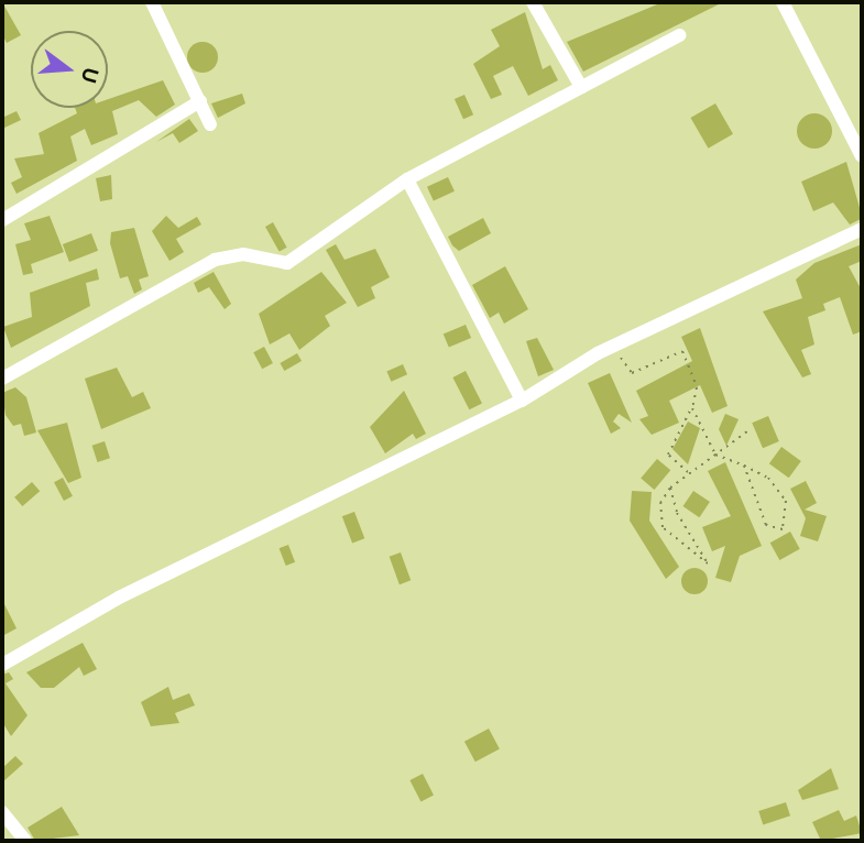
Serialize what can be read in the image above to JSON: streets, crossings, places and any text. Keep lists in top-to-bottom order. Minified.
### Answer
{"north":"right"}
